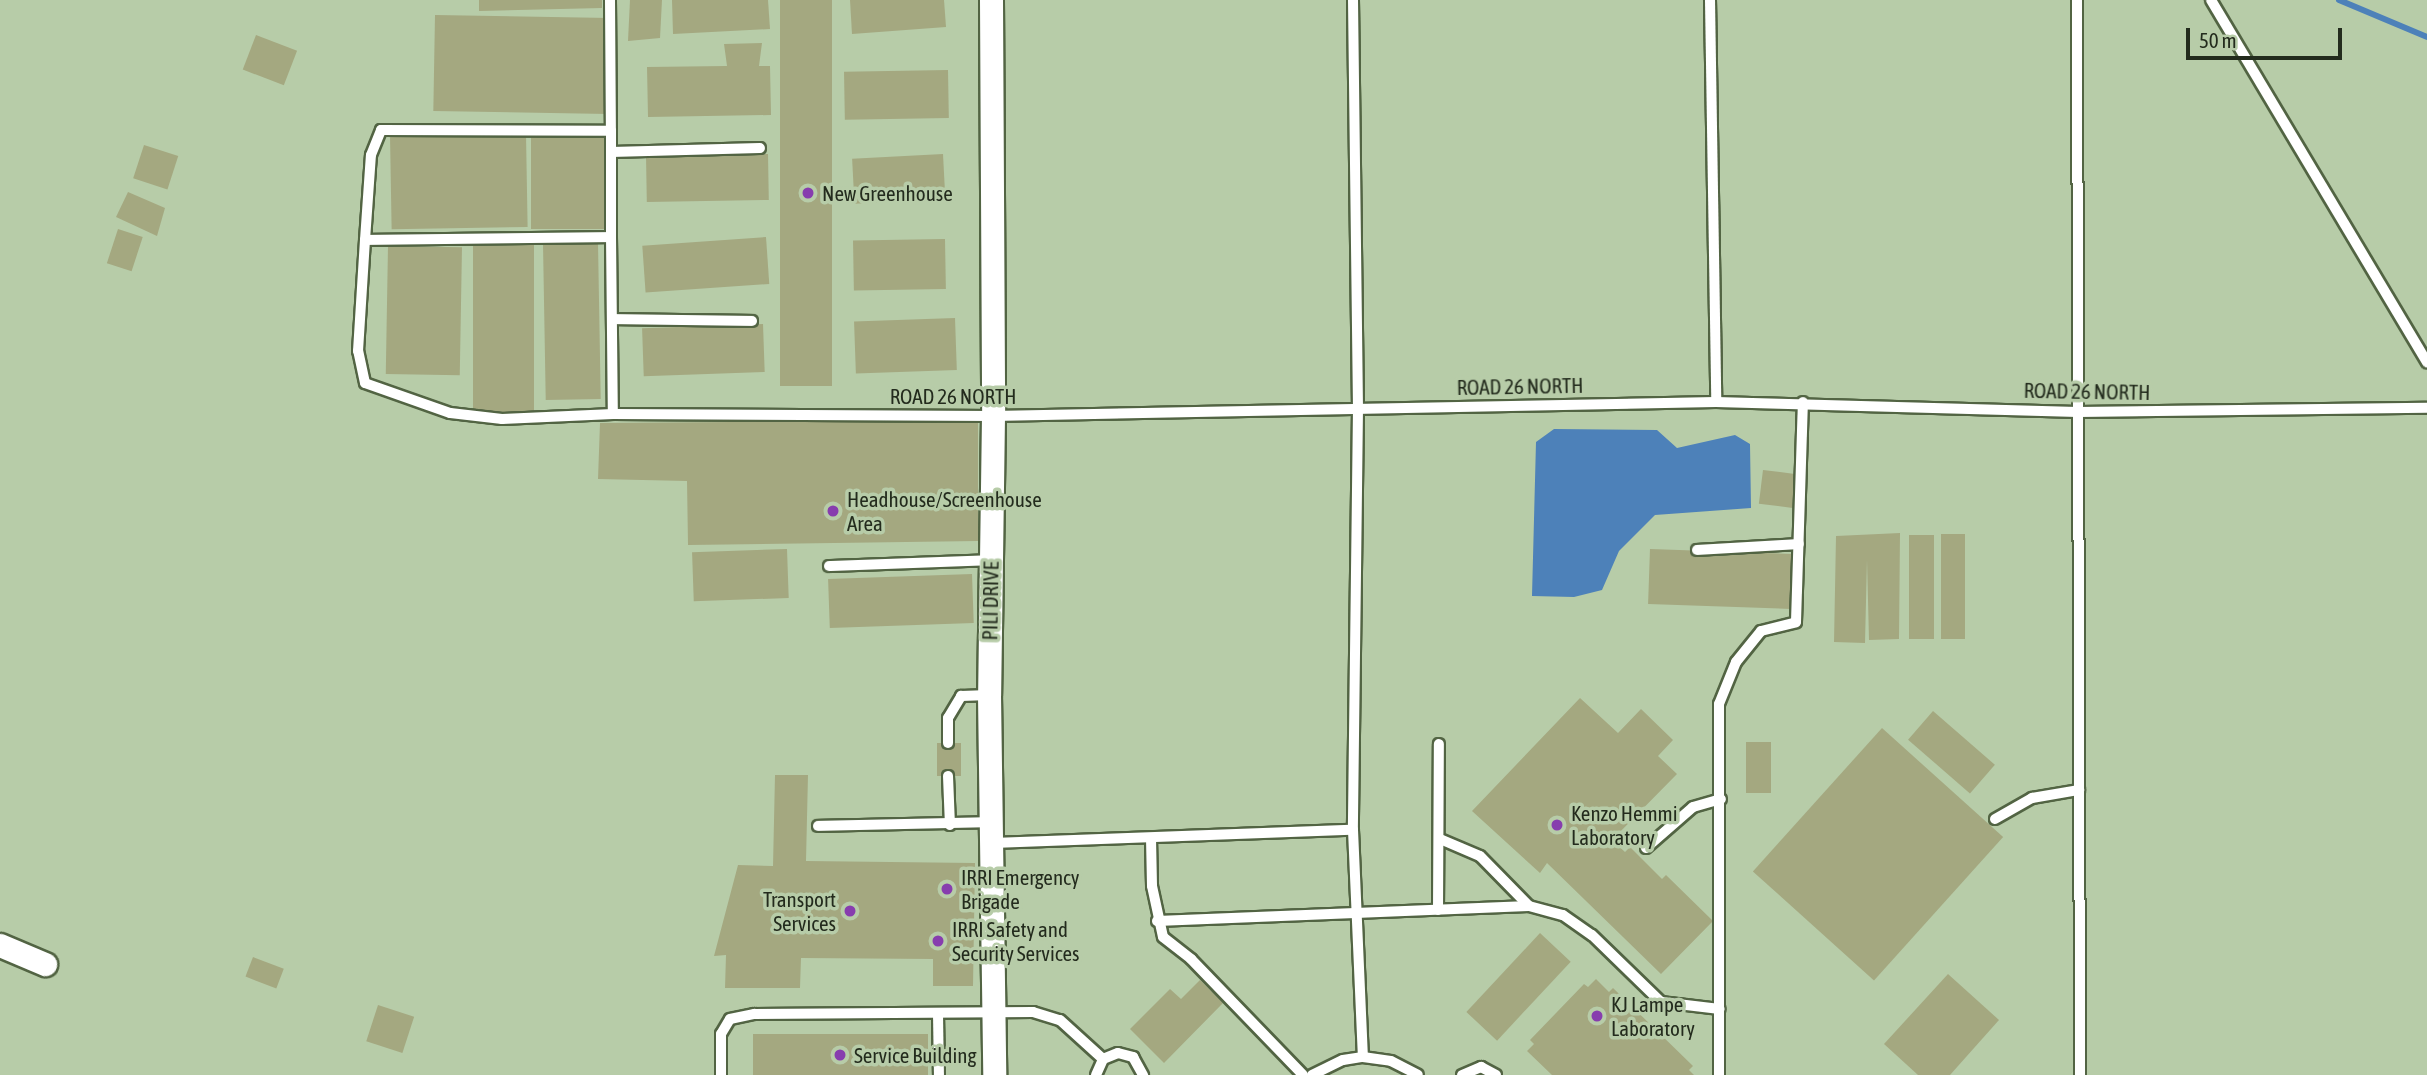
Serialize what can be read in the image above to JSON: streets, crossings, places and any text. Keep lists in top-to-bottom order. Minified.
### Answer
{"streets":{"street":["PILI DRIVE"],"lane":["ROAD 26 NORTH"]},"crossings":[["ROAD 26 NORTH","PILI DRIVE"]],"places":["New Greenhouse","Headhouse/Screenhouse Area","Kenzo Hemmi Laboratory","IRRI Emergency Brigade","Transport Services","IRRI Safety and Security Services","KJ Lampe Laboratory","Service Building"],"scale_bar":"50 m"}
